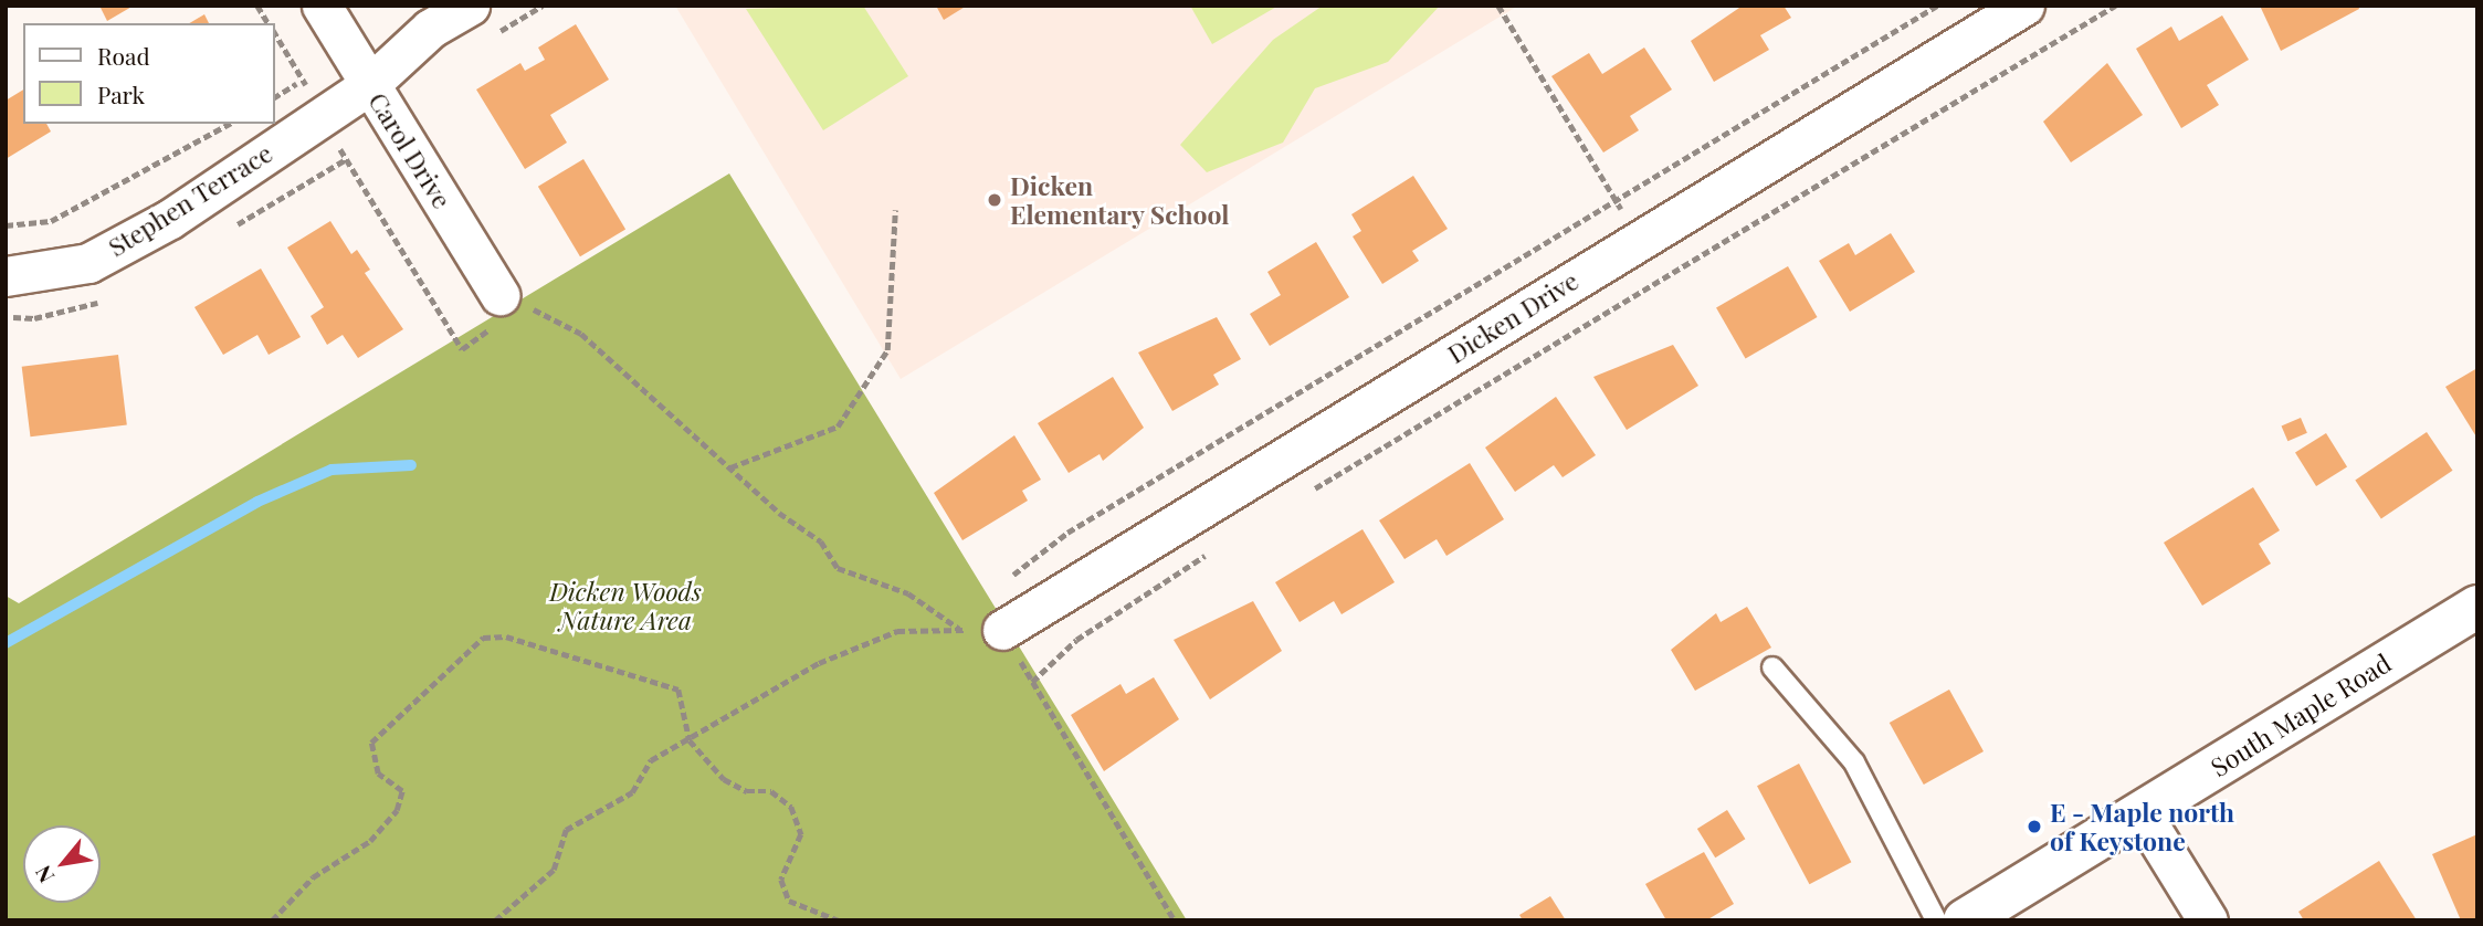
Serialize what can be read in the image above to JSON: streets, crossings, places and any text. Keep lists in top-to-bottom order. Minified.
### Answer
{"streets":{"street":["Carol Drive","Stephen Terrace","Dicken Drive","South Maple Road"]},"crossings":[["Carol Drive","Stephen Terrace"]],"parks":["Dicken Woods Nature Area"],"places":["Dicken Elementary School","E - Maple north of Keystone"],"legend":["Road","Park"],"north":"bottom left"}
